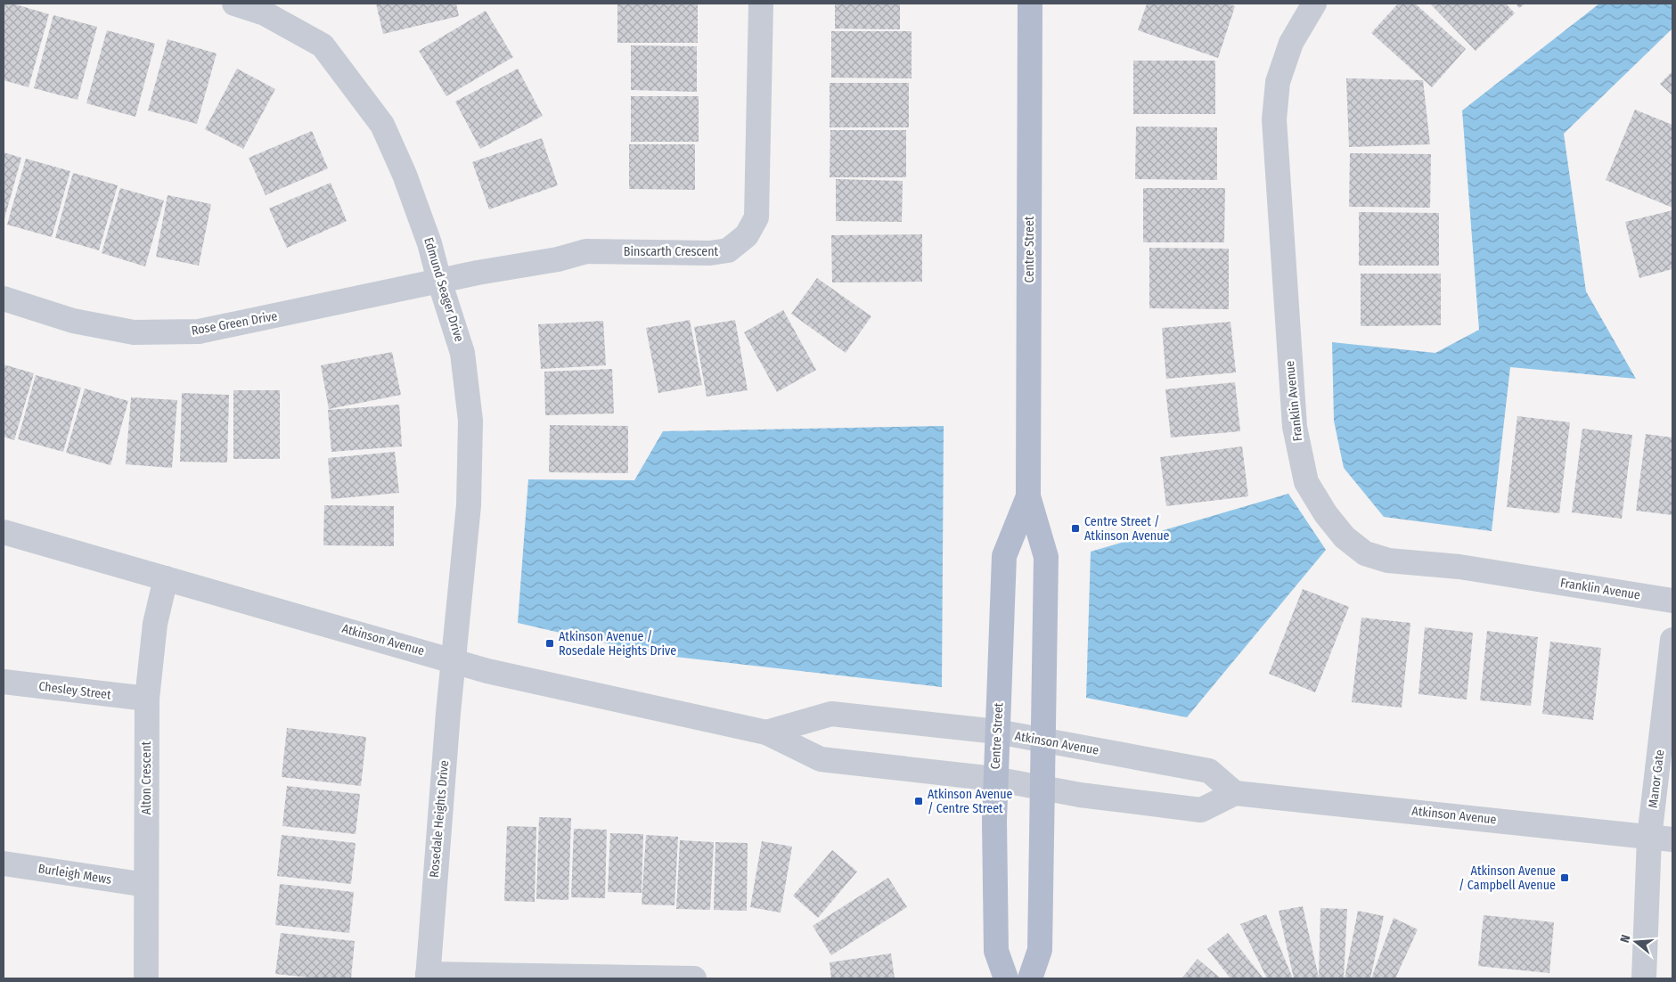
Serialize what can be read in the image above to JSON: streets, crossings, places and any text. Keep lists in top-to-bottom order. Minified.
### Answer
{"streets":{"main road":["Centre Street"],"street":["Binscarth Crescent","Edmund Seager Drive","Rose Green Drive","Franklin Avenue","Atkinson Avenue","Chesley Street","Alton Crescent","Manor Gate","Rosedale Heights Drive","Burleigh Mews"]},"crossings":[["Centre Street","Atkinson Avenue"],["Binscarth Crescent","Edmund Seager Drive"],["Binscarth Crescent","Rose Green Drive"],["Edmund Seager Drive","Rose Green Drive"],["Edmund Seager Drive","Atkinson Avenue"],["Edmund Seager Drive","Rosedale Heights Drive"],["Atkinson Avenue","Alton Crescent"],["Atkinson Avenue","Manor Gate"],["Atkinson Avenue","Rosedale Heights Drive"],["Chesley Street","Alton Crescent"],["Alton Crescent","Burleigh Mews"]],"places":{"transit":["Centre Street / Atkinson Avenue","Atkinson Avenue / Rosedale Heights Drive","Atkinson Avenue / Centre Street","Atkinson Avenue / Campbell Avenue"]},"north":"left"}
